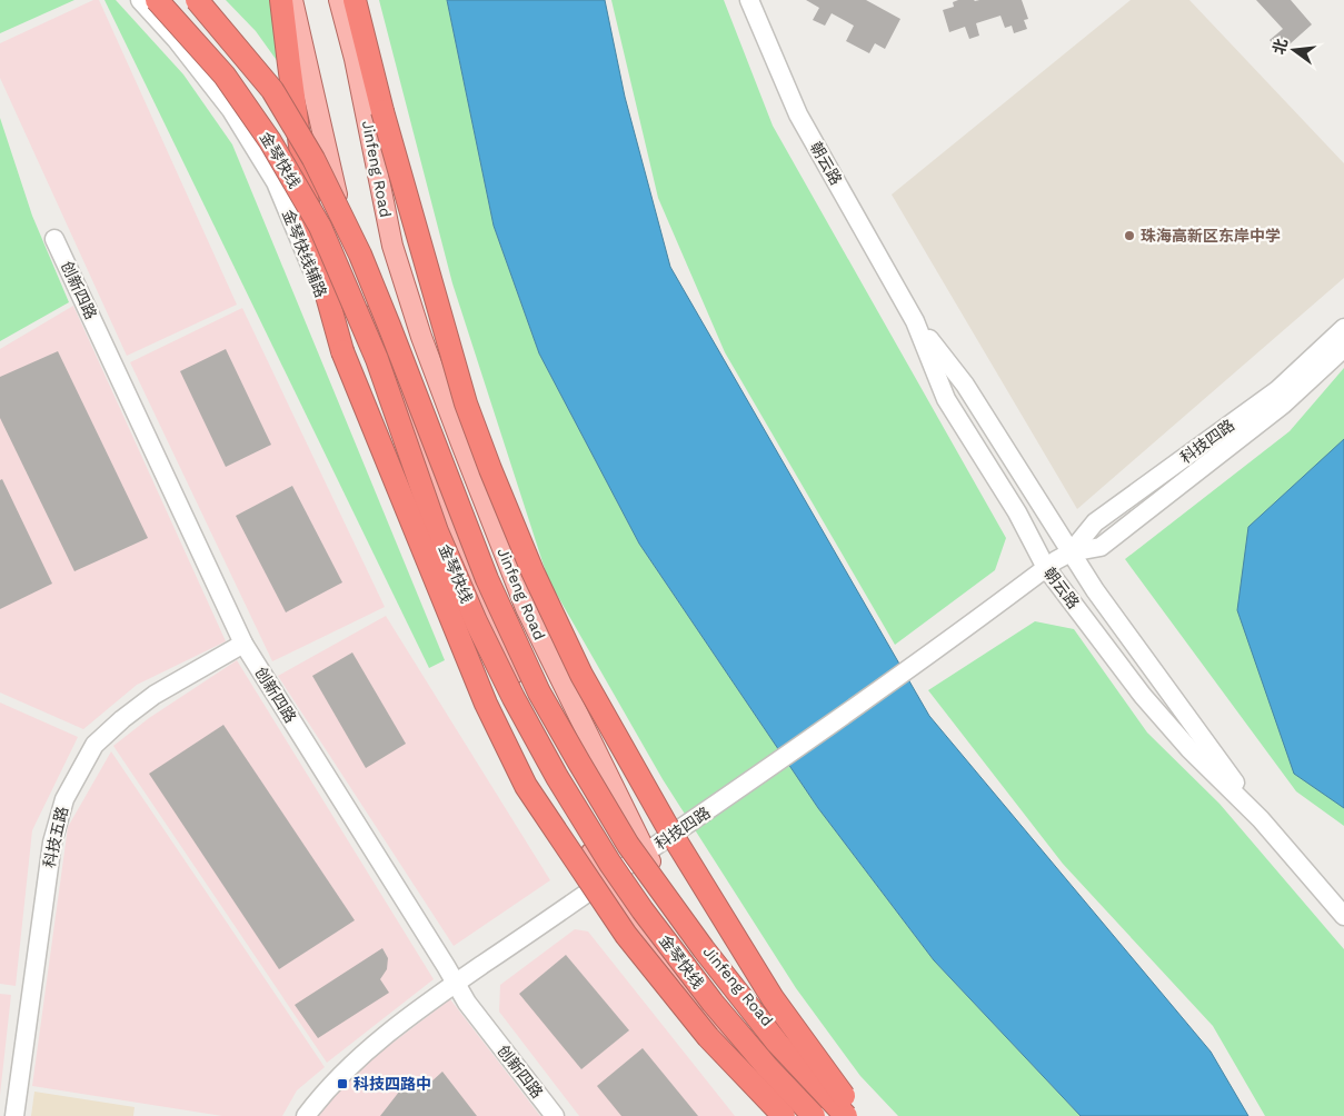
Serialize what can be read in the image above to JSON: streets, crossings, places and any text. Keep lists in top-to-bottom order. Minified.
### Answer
{"streets":{"highway":["金琴快线"],"main road":["Jinfeng Road"],"street":["朝云路","金琴快线辅路","创新四路","科技四路","科技五路"]},"crossings":[["朝云路","科技四路"],["Jinfeng Road","科技四路"],["创新四路","科技四路"],["创新四路","科技五路"]],"places":{"other":["珠海高新区东岸中学"],"transit":["科技四路中"]},"north":"left"}
